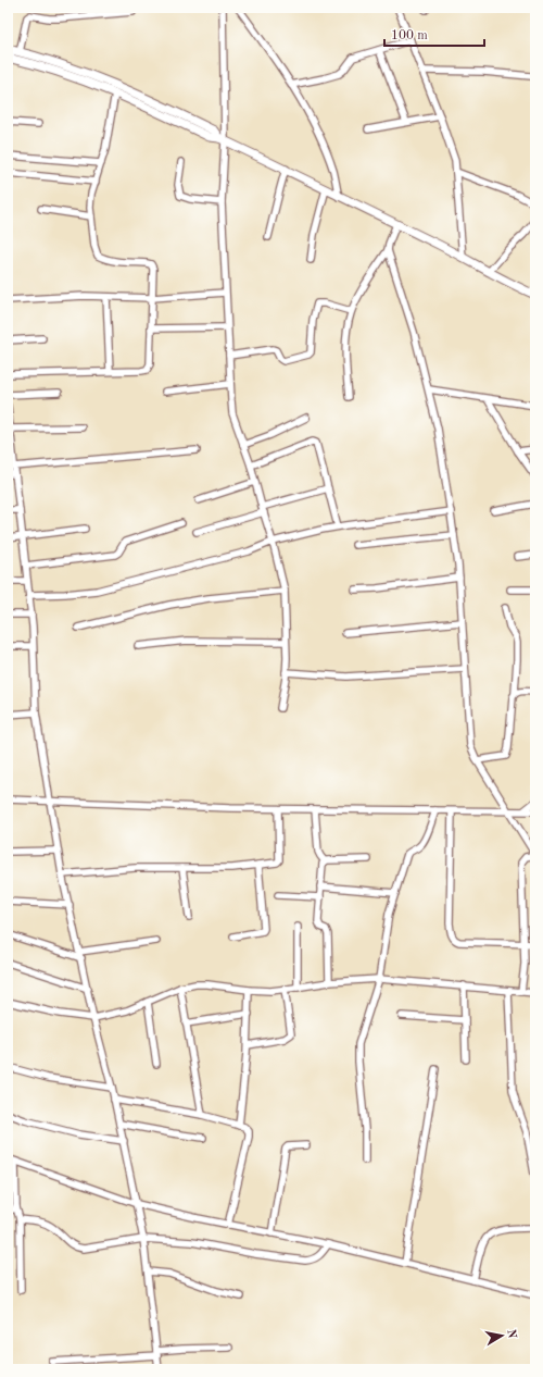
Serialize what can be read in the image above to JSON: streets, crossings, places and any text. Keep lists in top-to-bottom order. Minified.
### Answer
{"scale_bar":"100 m","north":"right"}
